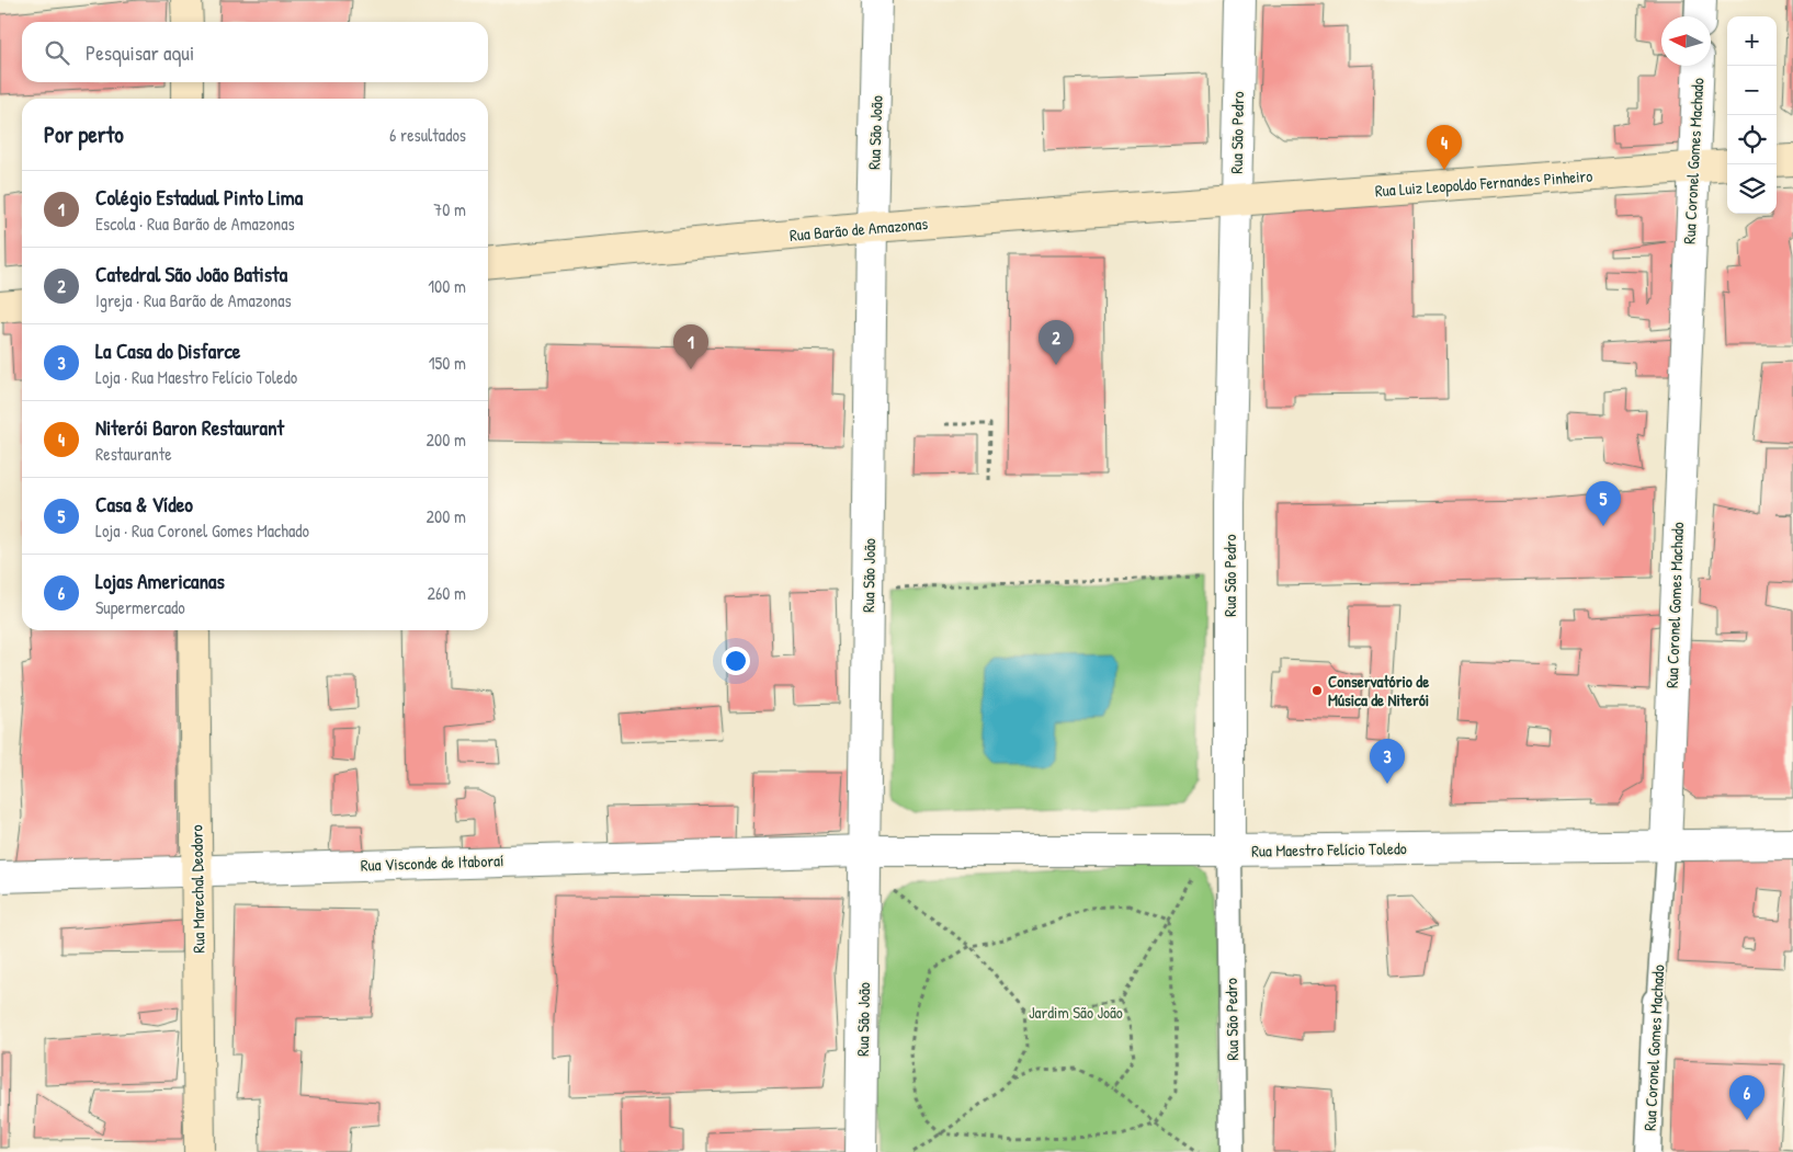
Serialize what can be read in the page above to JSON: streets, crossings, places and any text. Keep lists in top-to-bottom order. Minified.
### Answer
{"streets":{"main road":["Rua Luiz Leopoldo Fernandes Pinheiro","Rua Barão de Amazonas","Rua Marechal Deodoro"],"street":["Rua São João","Rua São Pedro","Rua Coronel Gomes Machado","Rua Maestro Felício Toledo","Rua Visconde de Itaboraí"]},"crossings":[["Rua São João","Rua Barão de Amazonas"],["Rua São João","Rua Maestro Felício Toledo"],["Rua São João","Rua Visconde de Itaboraí"],["Rua São Pedro","Rua Luiz Leopoldo Fernandes Pinheiro"],["Rua São Pedro","Rua Barão de Amazonas"],["Rua São Pedro","Rua Maestro Felício Toledo"],["Rua Coronel Gomes Machado","Rua Luiz Leopoldo Fernandes Pinheiro"],["Rua Coronel Gomes Machado","Rua Maestro Felício Toledo"],["Rua Luiz Leopoldo Fernandes Pinheiro","Rua Barão de Amazonas"],["Rua Maestro Felício Toledo","Rua Visconde de Itaboraí"],["Rua Visconde de Itaboraí","Rua Marechal Deodoro"]],"parks":["Jardim São João"],"places":["Conservatório de Música de Niterói"],"north":"left","page":{"map_buttons":["+","−"],"search":"Pesquisar aqui","heading":["Por perto","6 resultados"],"pins":["4","2","1","5","3","6"],"list":[{"mark":"1","name":"Colégio Estadual Pinto Lima","note":"Escola · Rua Barão de Amazonas","value":"70 m"},{"mark":"2","name":"Catedral São João Batista","note":"Igreja · Rua Barão de Amazonas","value":"100 m"},{"mark":"3","name":"La Casa do Disfarce","note":"Loja · Rua Maestro Felício Toledo","value":"150 m"},{"mark":"4","name":"Niterói Baron Restaurant","note":"Restaurante","value":"200 m"},{"mark":"5","name":"Casa & Vídeo","note":"Loja · Rua Coronel Gomes Machado","value":"200 m"},{"mark":"6","name":"Lojas Americanas","note":"Supermercado","value":"260 m"}]}}
